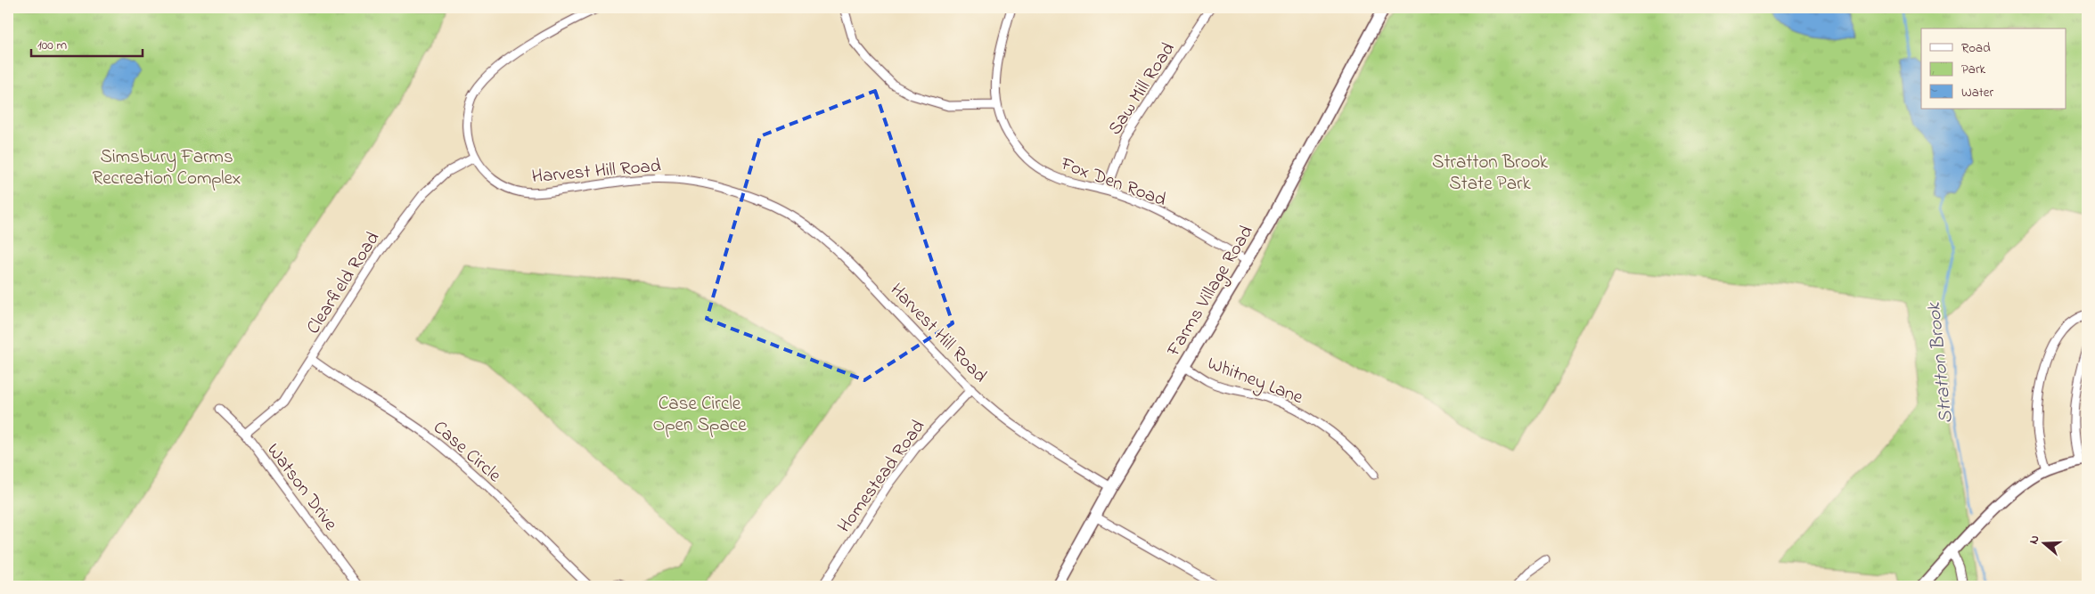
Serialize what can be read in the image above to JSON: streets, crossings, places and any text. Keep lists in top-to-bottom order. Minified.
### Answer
{"streets":{"main road":["Farms Village Road"],"street":["Saw Mill Road","Harvest Hill Road","Fox Den Road","Clearfield Road","Whitney Lane","Case Circle","Homestead Road","Watson Drive"]},"crossings":[["Saw Mill Road","Fox Den Road"],["Harvest Hill Road","Clearfield Road"],["Harvest Hill Road","Farms Village Road"],["Harvest Hill Road","Homestead Road"],["Fox Den Road","Farms Village Road"],["Clearfield Road","Case Circle"],["Clearfield Road","Watson Drive"],["Farms Village Road","Whitney Lane"]],"water":["Stratton Brook"],"parks":["Simsbury Farms Recreation Complex","Stratton Brook State Park","Case Circle Open Space"],"legend":["Road","Park","Water"],"scale_bar":"100 m","north":"left"}
